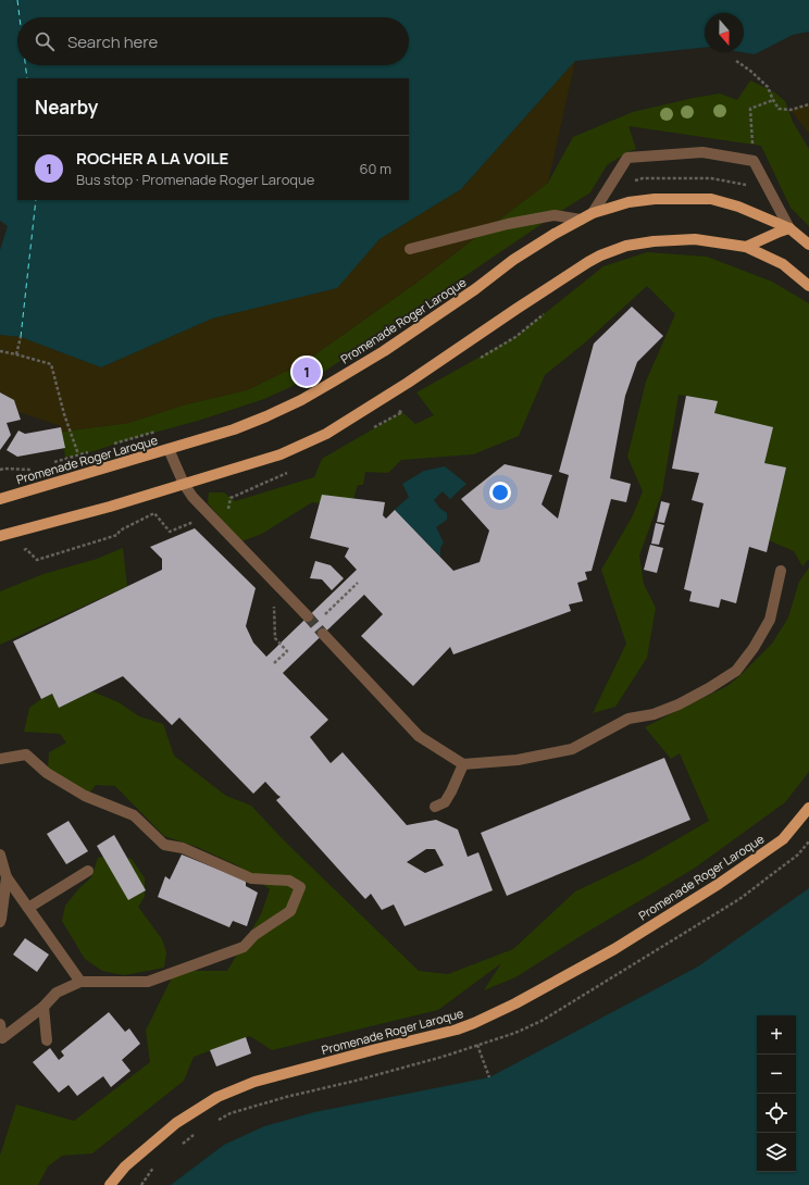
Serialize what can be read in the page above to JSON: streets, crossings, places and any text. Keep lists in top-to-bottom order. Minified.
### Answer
{"streets":{"main road":["Promenade Roger Laroque"]},"north":"bottom","page":{"search":"Search here","heading":"Nearby","list":[{"mark":"1","name":"ROCHER A LA VOILE","note":"Bus stop · Promenade Roger Laroque","value":"60 m"}],"pins":"1","map_buttons":["+","−"]}}
